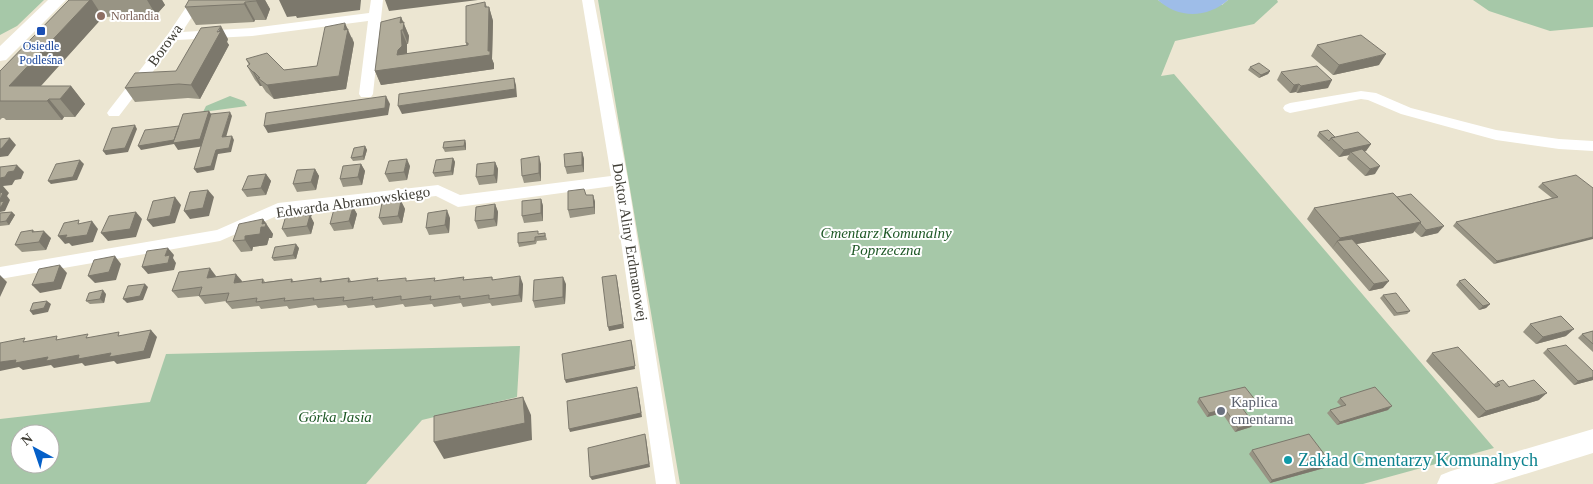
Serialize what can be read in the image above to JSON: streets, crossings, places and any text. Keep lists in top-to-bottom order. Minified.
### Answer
{"streets":{"street":["Borowa","Edwarda Abramowskiego","Doktor Aliny Erdmanowej"]},"crossings":[["Edwarda Abramowskiego","Doktor Aliny Erdmanowej"]],"parks":["Cmentarz Komunalny Poprzeczna","Górka Jasia"],"places":{"other":["Norlandia","Kaplica cmentarna","Zakład Cmentarzy Komunalnych"],"transit":["Osiedle Podleśna"]},"north":"top left"}
